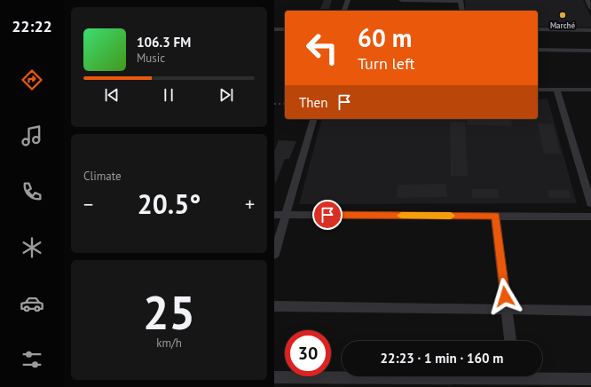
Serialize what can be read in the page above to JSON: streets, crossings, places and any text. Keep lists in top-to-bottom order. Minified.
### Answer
{"places":["Marché"],"page":{"tabs":"22:22","turn":["60 m","Turn left"],"song":["106.3 FM","Music"],"then":"Then","tile":["Climate",["25","km/h"]],"heat":["−","20.5°","+"],"limit":"30","trip":"22:23 · 1 min · 160 m"}}
